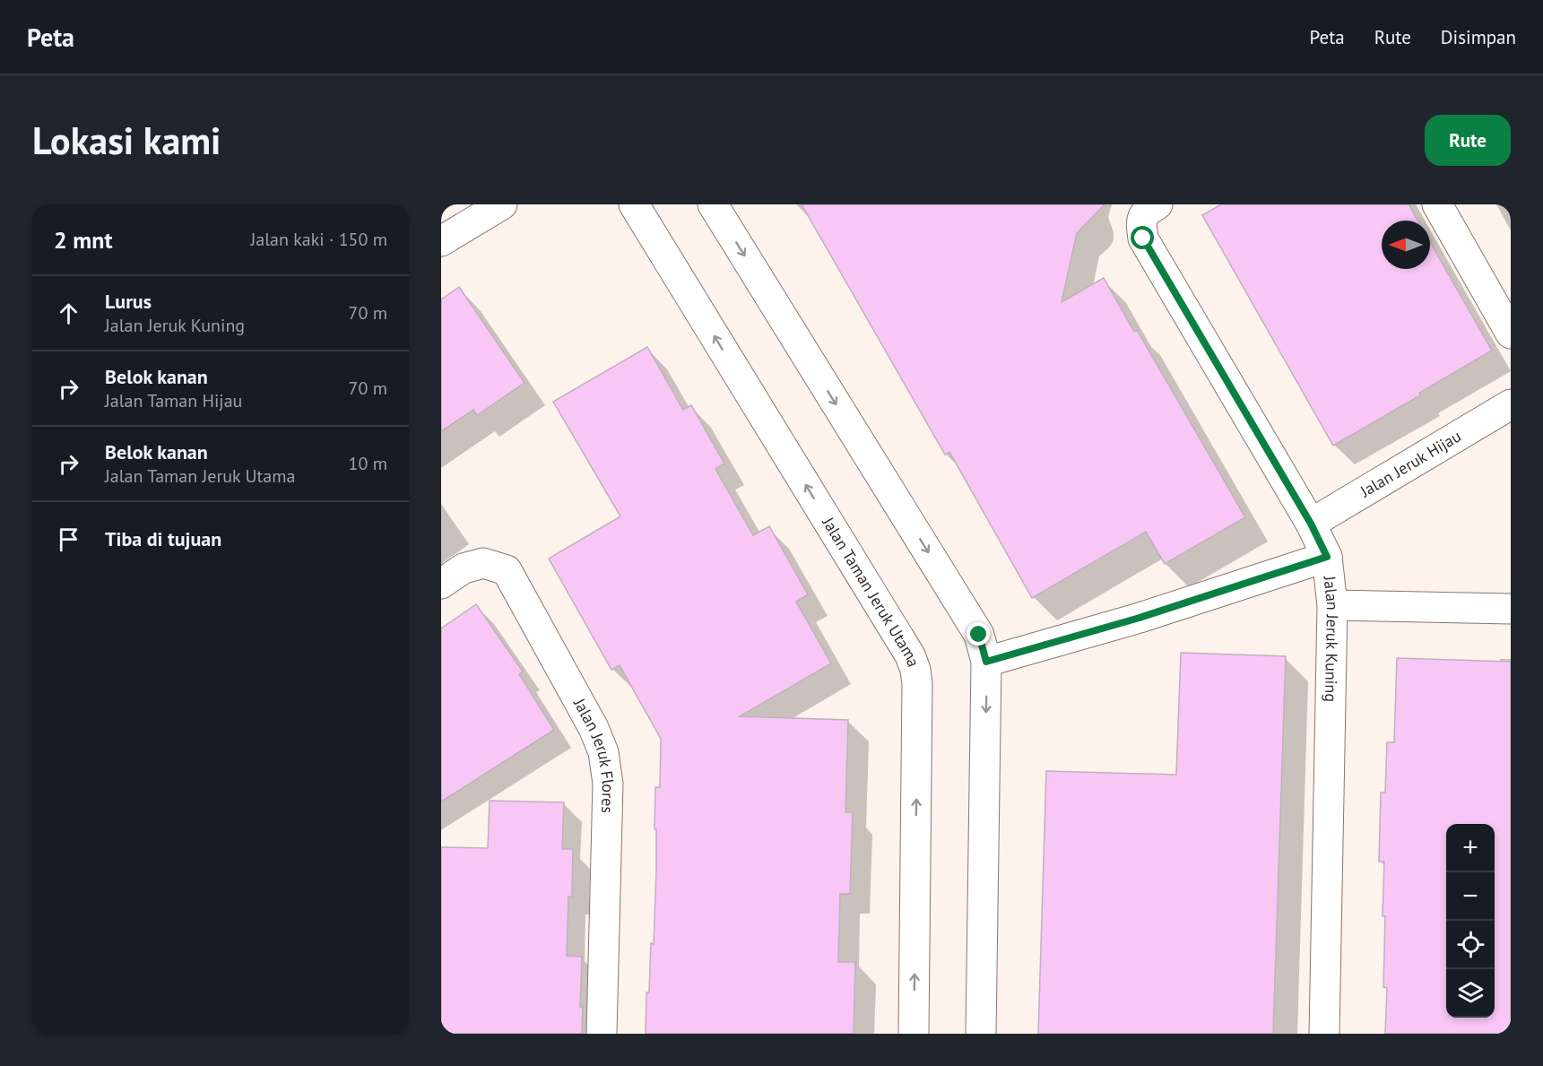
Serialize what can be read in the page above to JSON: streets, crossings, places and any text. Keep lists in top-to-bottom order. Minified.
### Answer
{"streets":{"street":["Jalan Jeruk Hijau","Jalan Taman Jeruk Utama","Jalan Jeruk Kuning","Jalan Jeruk Flores"]},"crossings":[["Jalan Jeruk Hijau","Jalan Jeruk Kuning"]],"north":"left","page":{"header":"Peta","nav":["Peta","Rute","Disimpan"],"buttons":"Rute","title":"Lokasi kami","heading":["2 mnt","Jalan kaki · 150 m"],"list":[["Lurus","Jalan Jeruk Kuning","70 m"],["Belok kanan","Jalan Taman Hijau","70 m"],["Belok kanan","Jalan Taman Jeruk Utama","10 m"],"Tiba di tujuan"],"map_buttons":["+","−"]}}
